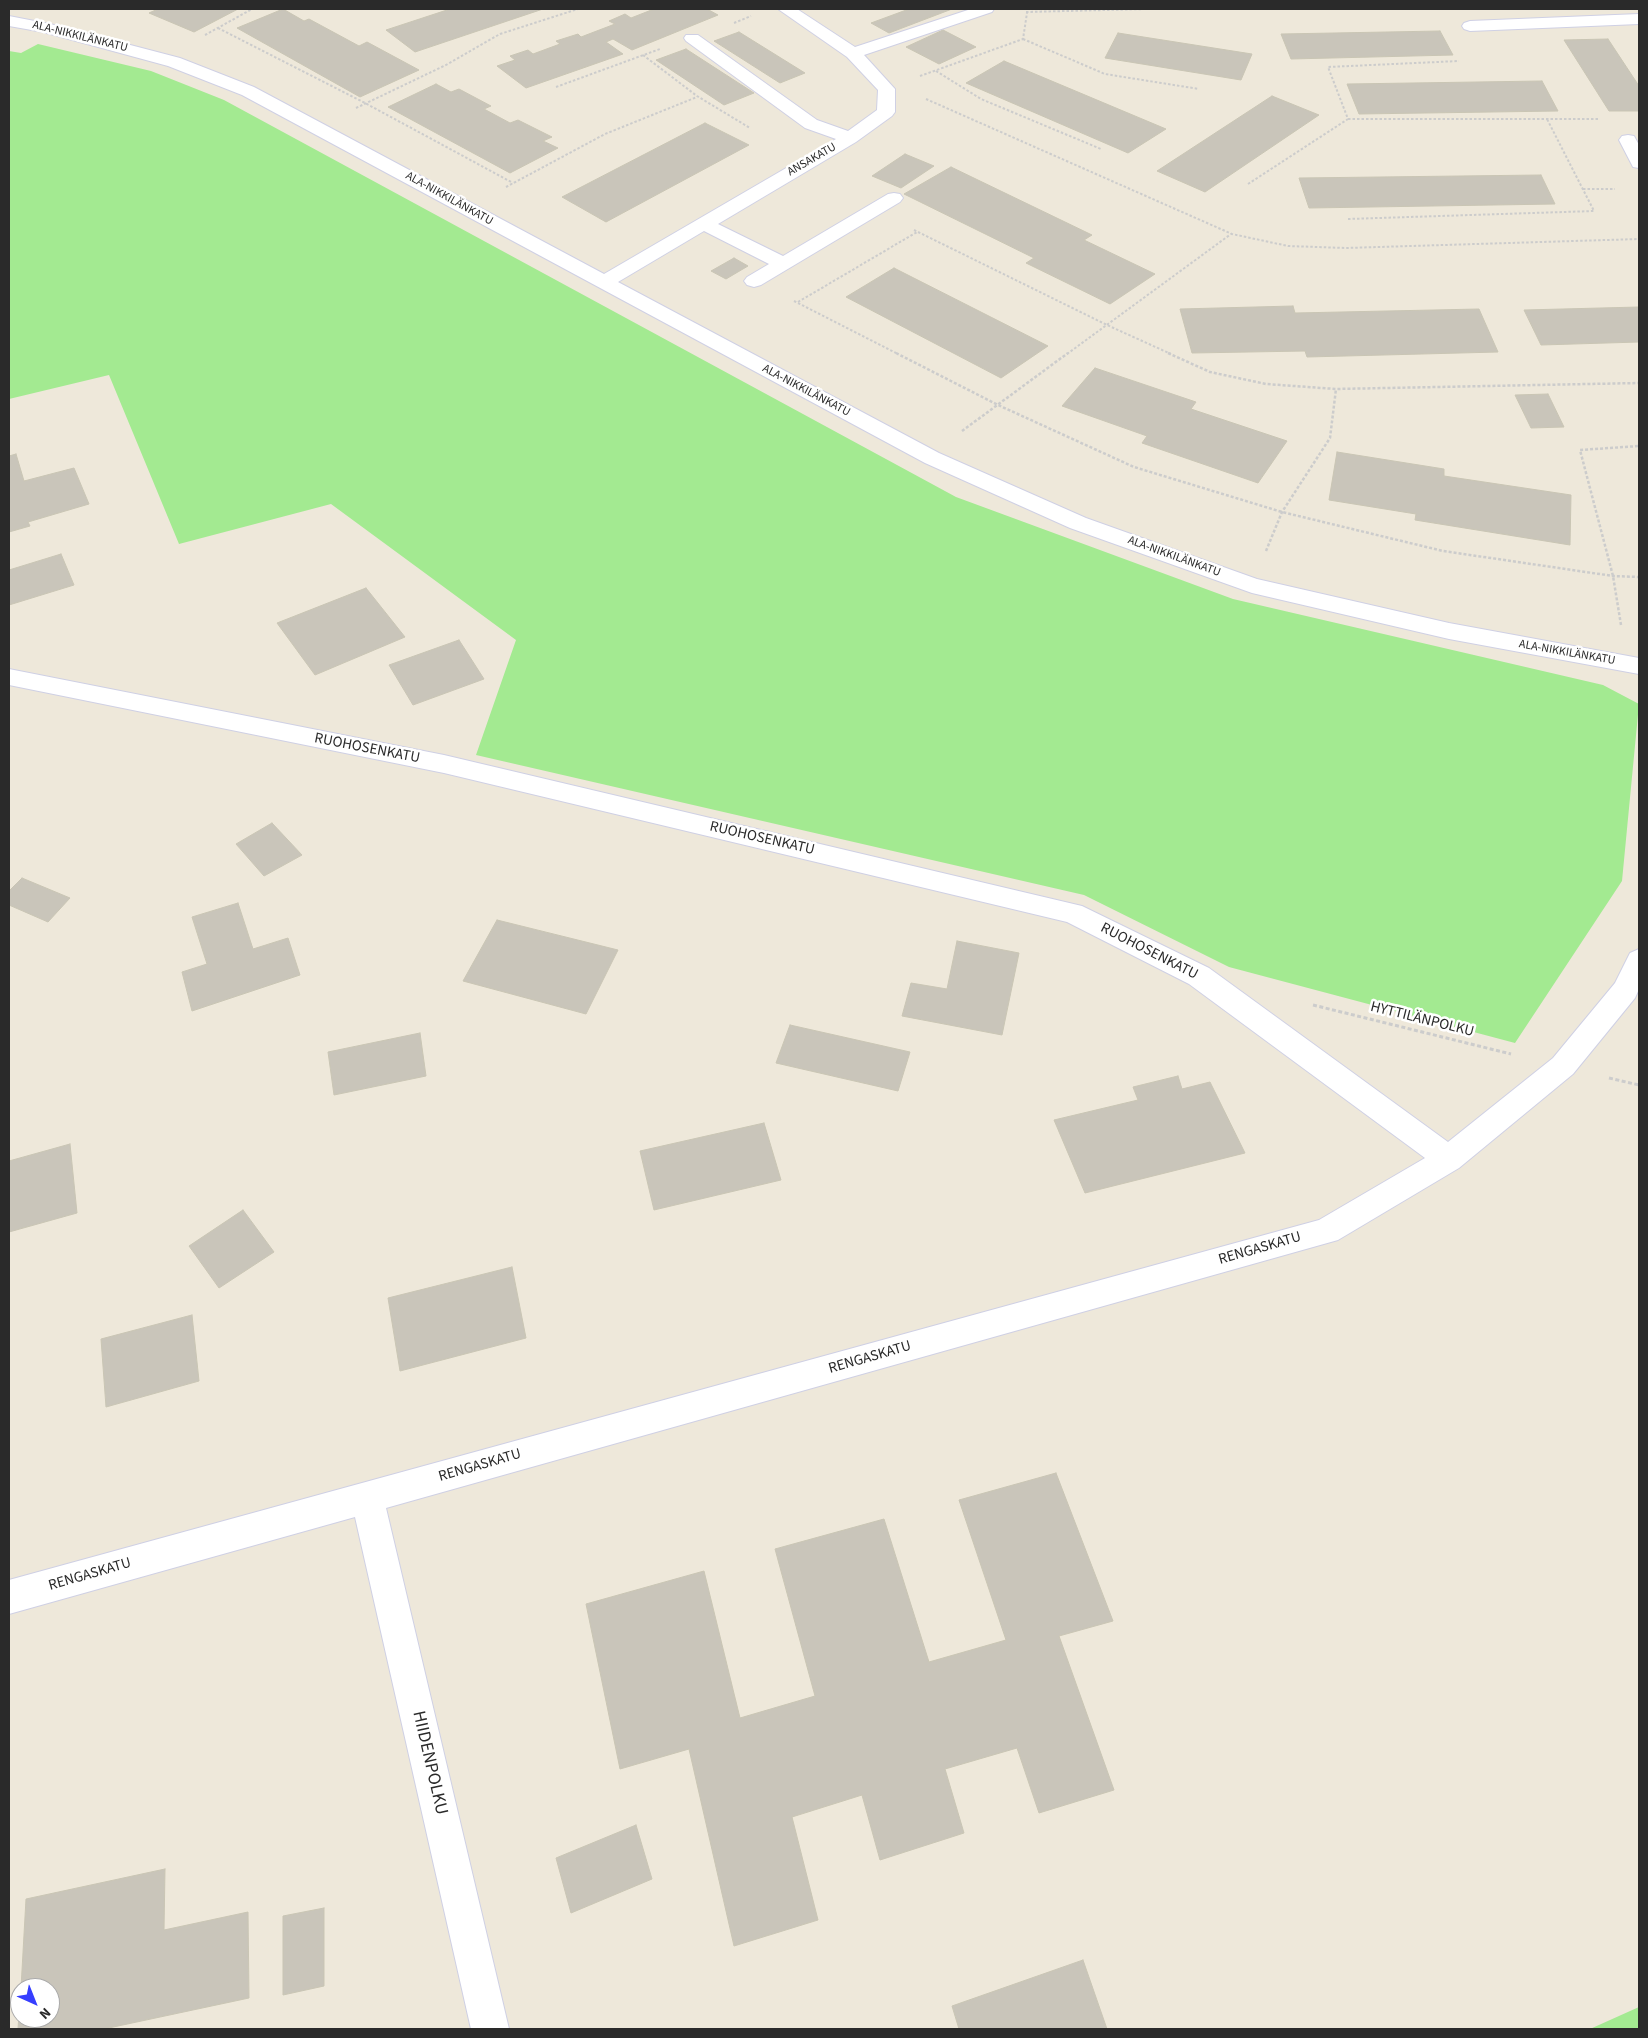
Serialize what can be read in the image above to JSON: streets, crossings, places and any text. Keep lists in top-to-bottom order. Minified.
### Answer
{"streets":{"street":["ALA-NIKKILÄNKATU","ANSAKATU","RUOHOSENKATU","RENGASKATU","HIIDENPOLKU"],"path":["HYTTILÄNPOLKU"]},"crossings":[["ALA-NIKKILÄNKATU","ANSAKATU"],["RUOHOSENKATU","RENGASKATU"],["HYTTILÄNPOLKU","RENGASKATU"],["RENGASKATU","HIIDENPOLKU"]],"north":"bottom right"}
